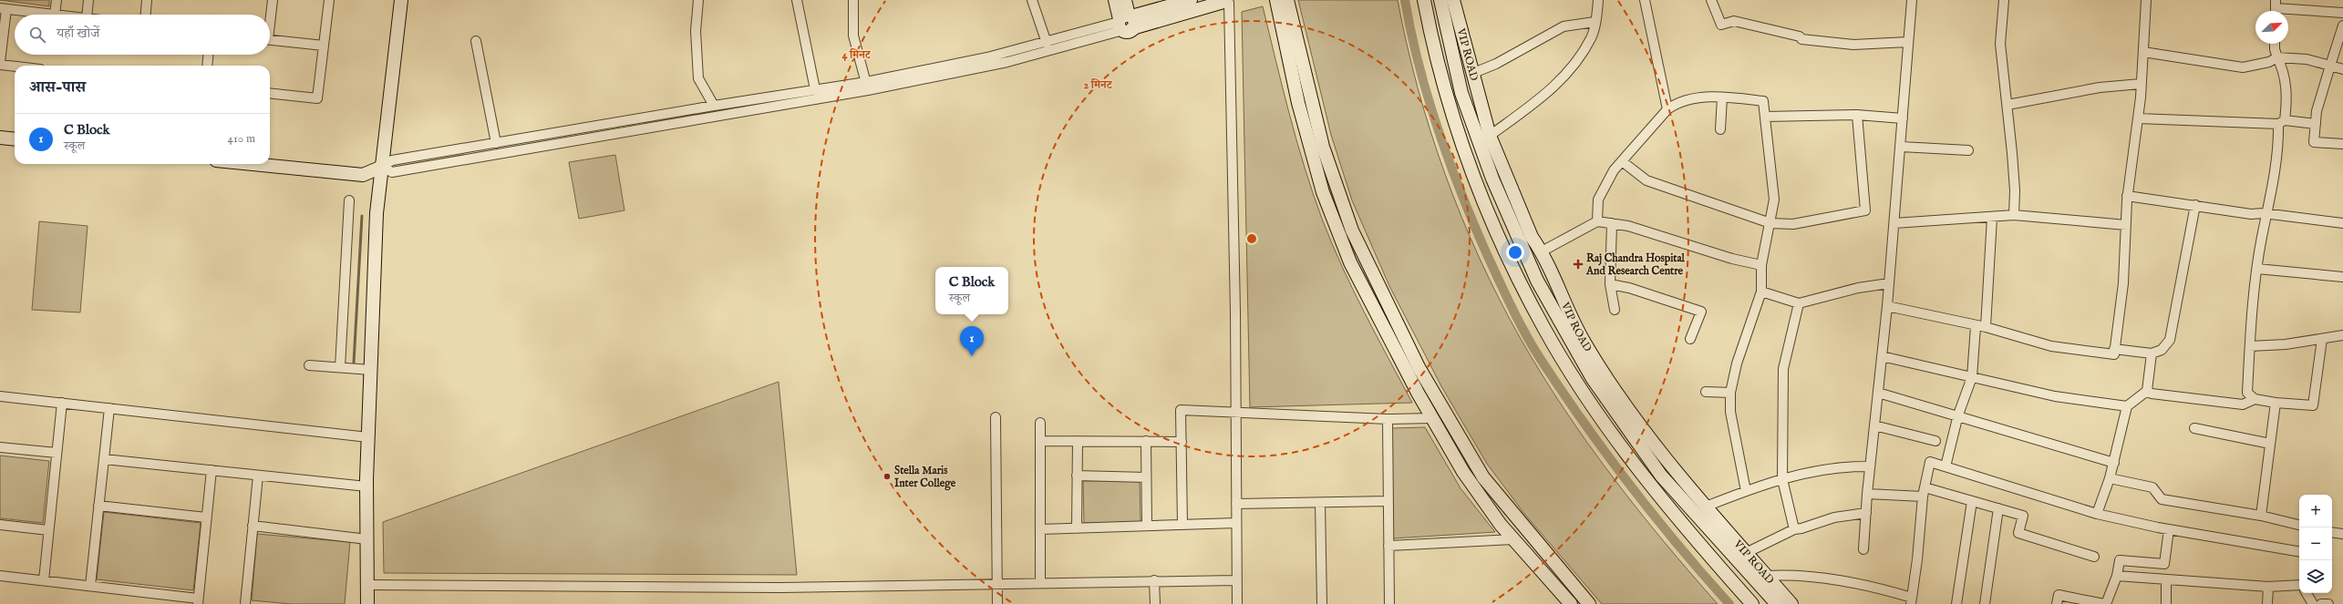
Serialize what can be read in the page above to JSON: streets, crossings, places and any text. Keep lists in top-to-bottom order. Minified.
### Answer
{"streets":{"street":["VIP ROAD"]},"places":{"health":["Raj Chandra Hospital And Research Centre"],"other":["Stella Maris Inter College"]},"north":"top right","page":{"search":"यहाँ खोजें","heading":"आस-पास","list":[{"mark":"1","name":"C Block","note":"स्कूल","value":"410 m"}],"popup":["C Block","स्कूल"],"pins":"1","map_buttons":["+","−"]},"rings":["4 मिनट","2 मिनट"]}
